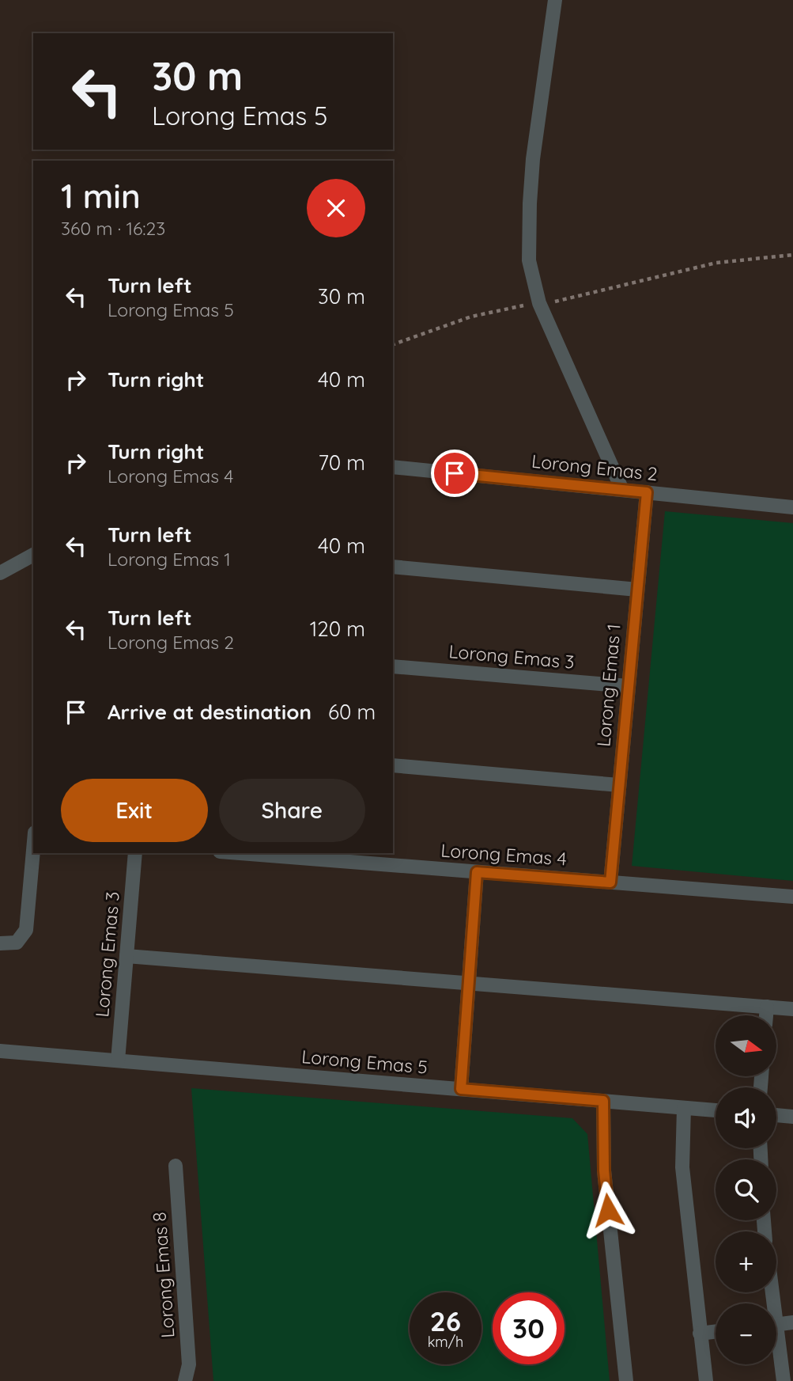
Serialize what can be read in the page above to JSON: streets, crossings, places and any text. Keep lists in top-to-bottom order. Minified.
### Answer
{"streets":{"street":["Lorong Emas 2","Lorong Emas 3","Lorong Emas 1","Lorong Emas 4","Lorong Emas 5","Lorong Emas 8"]},"crossings":[["Lorong Emas 2","Lorong Emas 1"],["Lorong Emas 3","Lorong Emas 1"],["Lorong Emas 3","Lorong Emas 5"],["Lorong Emas 1","Lorong Emas 4"]],"north":"right","page":{"turn":["30 m","Lorong Emas 5"],"heading":["1 min","360 m · 16:23"],"list":[{"name":"Turn left","note":"Lorong Emas 5","value":"30 m"},{"name":"Turn right","value":"40 m"},{"name":"Turn right","note":"Lorong Emas 4","value":"70 m"},{"name":"Turn left","note":"Lorong Emas 1","value":"40 m"},{"name":"Turn left","note":"Lorong Emas 2","value":"120 m"},{"name":"Arrive at destination","value":"60 m"}],"buttons":["Exit","Share"],"map_buttons":["+","−"],"speed":"26 km/h","limit":"30"}}
